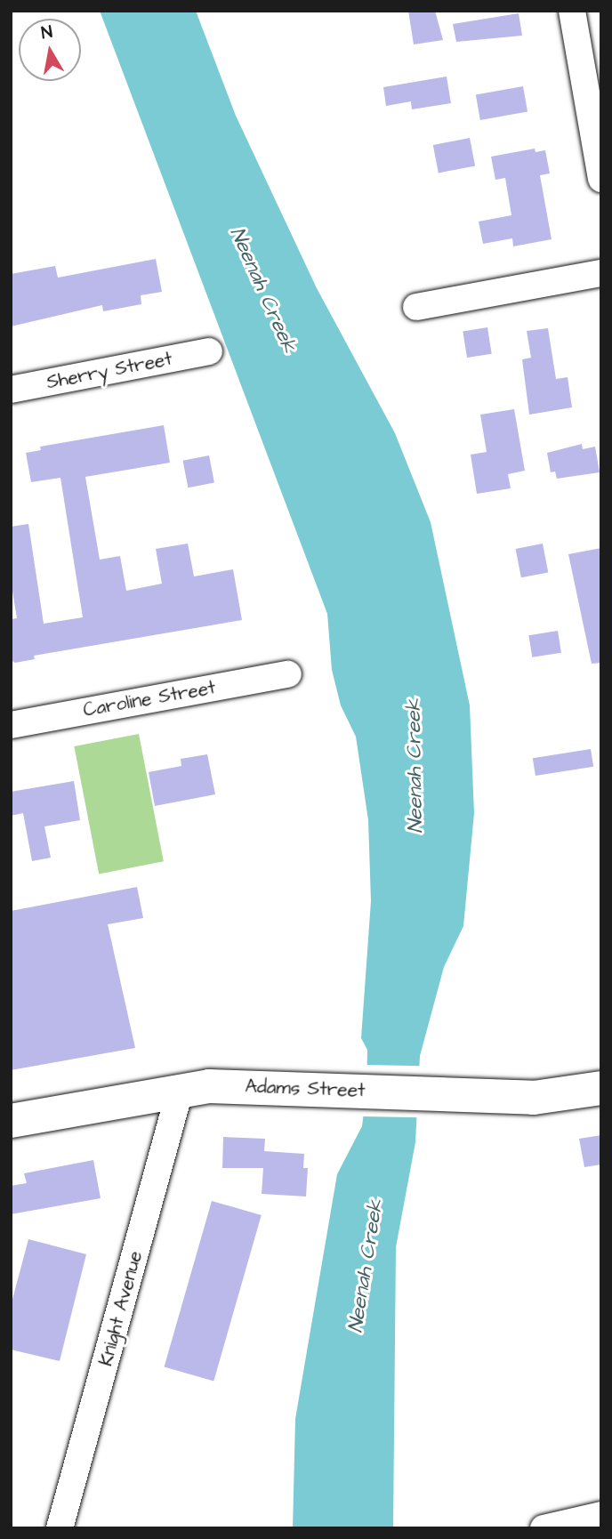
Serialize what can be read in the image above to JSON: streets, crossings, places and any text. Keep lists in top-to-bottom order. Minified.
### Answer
{"streets":{"street":["Sherry Street","Caroline Street","Adams Street","Knight Avenue"]},"crossings":[["Adams Street","Knight Avenue"]],"water":["Neenah Creek"],"north":"top"}
